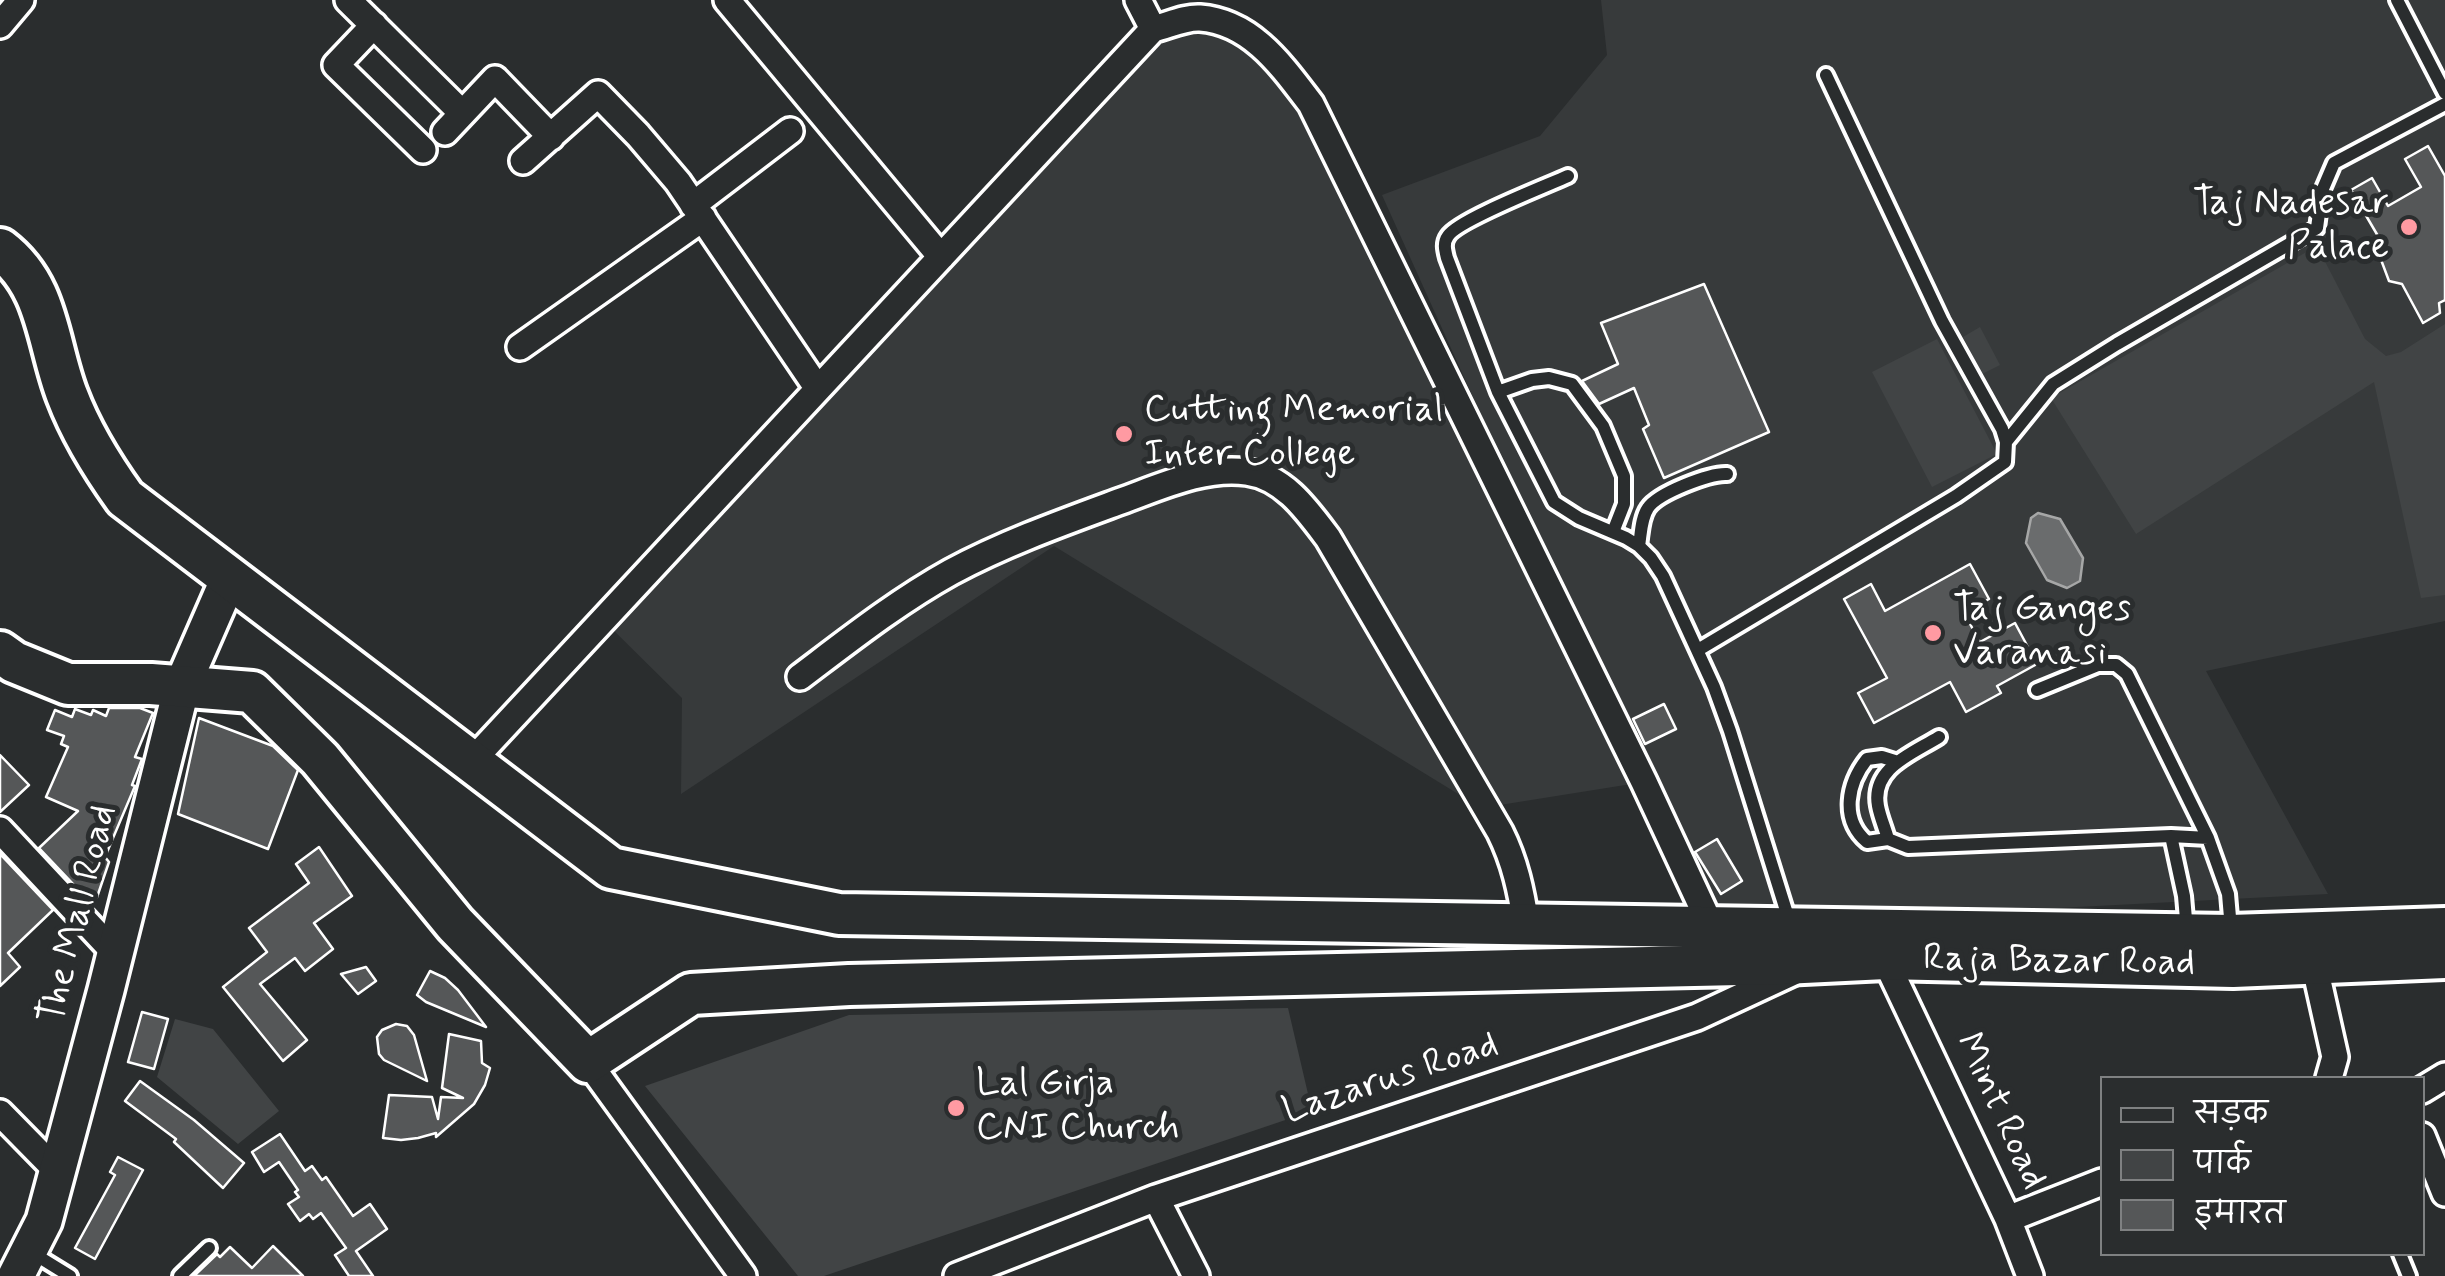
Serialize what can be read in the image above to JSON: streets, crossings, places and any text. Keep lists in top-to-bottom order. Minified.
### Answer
{"streets":{"main road":["Raja Bazar Road"],"street":["The Mall Road","Lazarus Road","Mint Road"]},"crossings":[["The Mall Road","Raja Bazar Road"],["Raja Bazar Road","Lazarus Road"],["Raja Bazar Road","Mint Road"]],"places":["Taj Nadesar Palace","Cutting Memorial Inter College","Taj Ganges Varanasi","Lal Girja CNI Church"],"legend":["सड़क","पार्क","इमारत"]}
